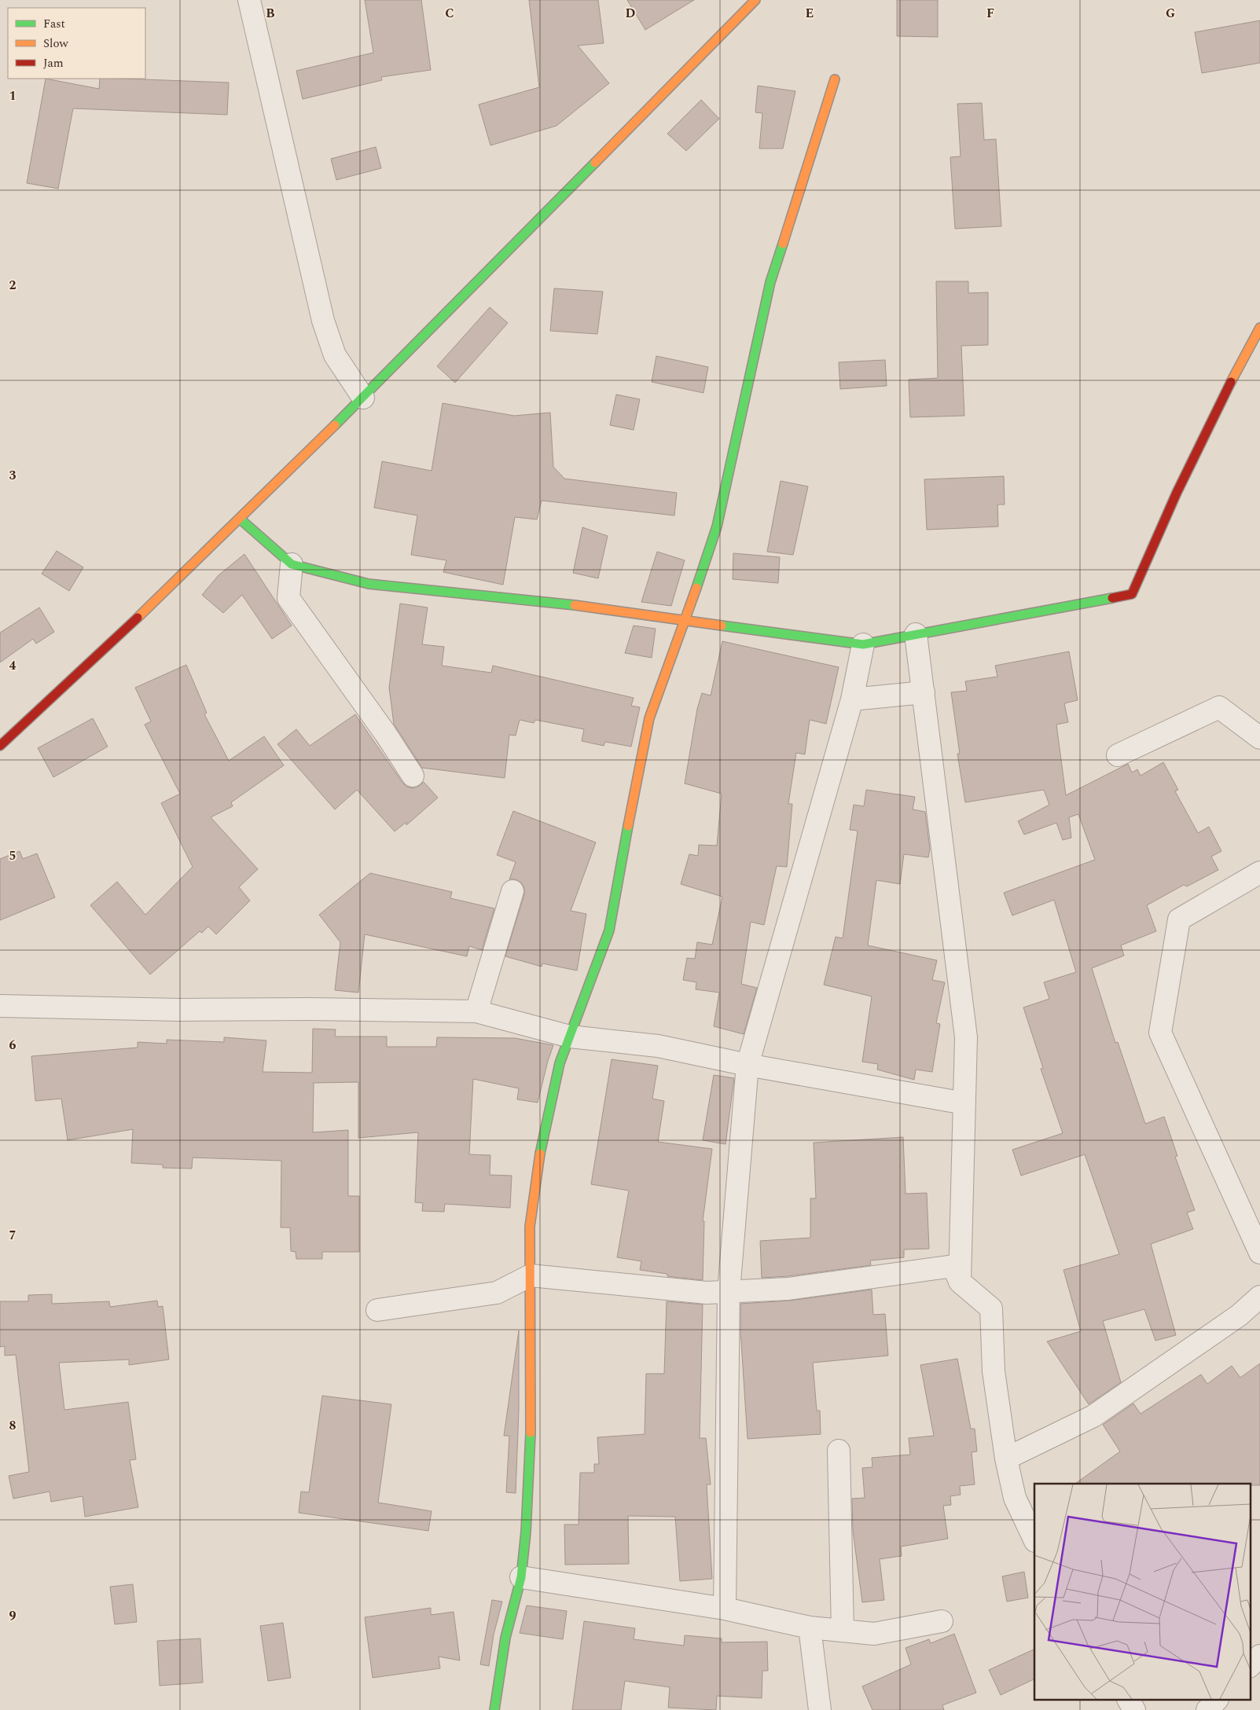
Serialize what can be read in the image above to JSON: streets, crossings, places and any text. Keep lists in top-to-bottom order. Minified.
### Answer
{"legend":["Fast","Slow","Jam"],"grid":{"columns":["B","C","D","E","F","G"],"rows":["1","2","3","4","5","6","7","8","9"]}}
